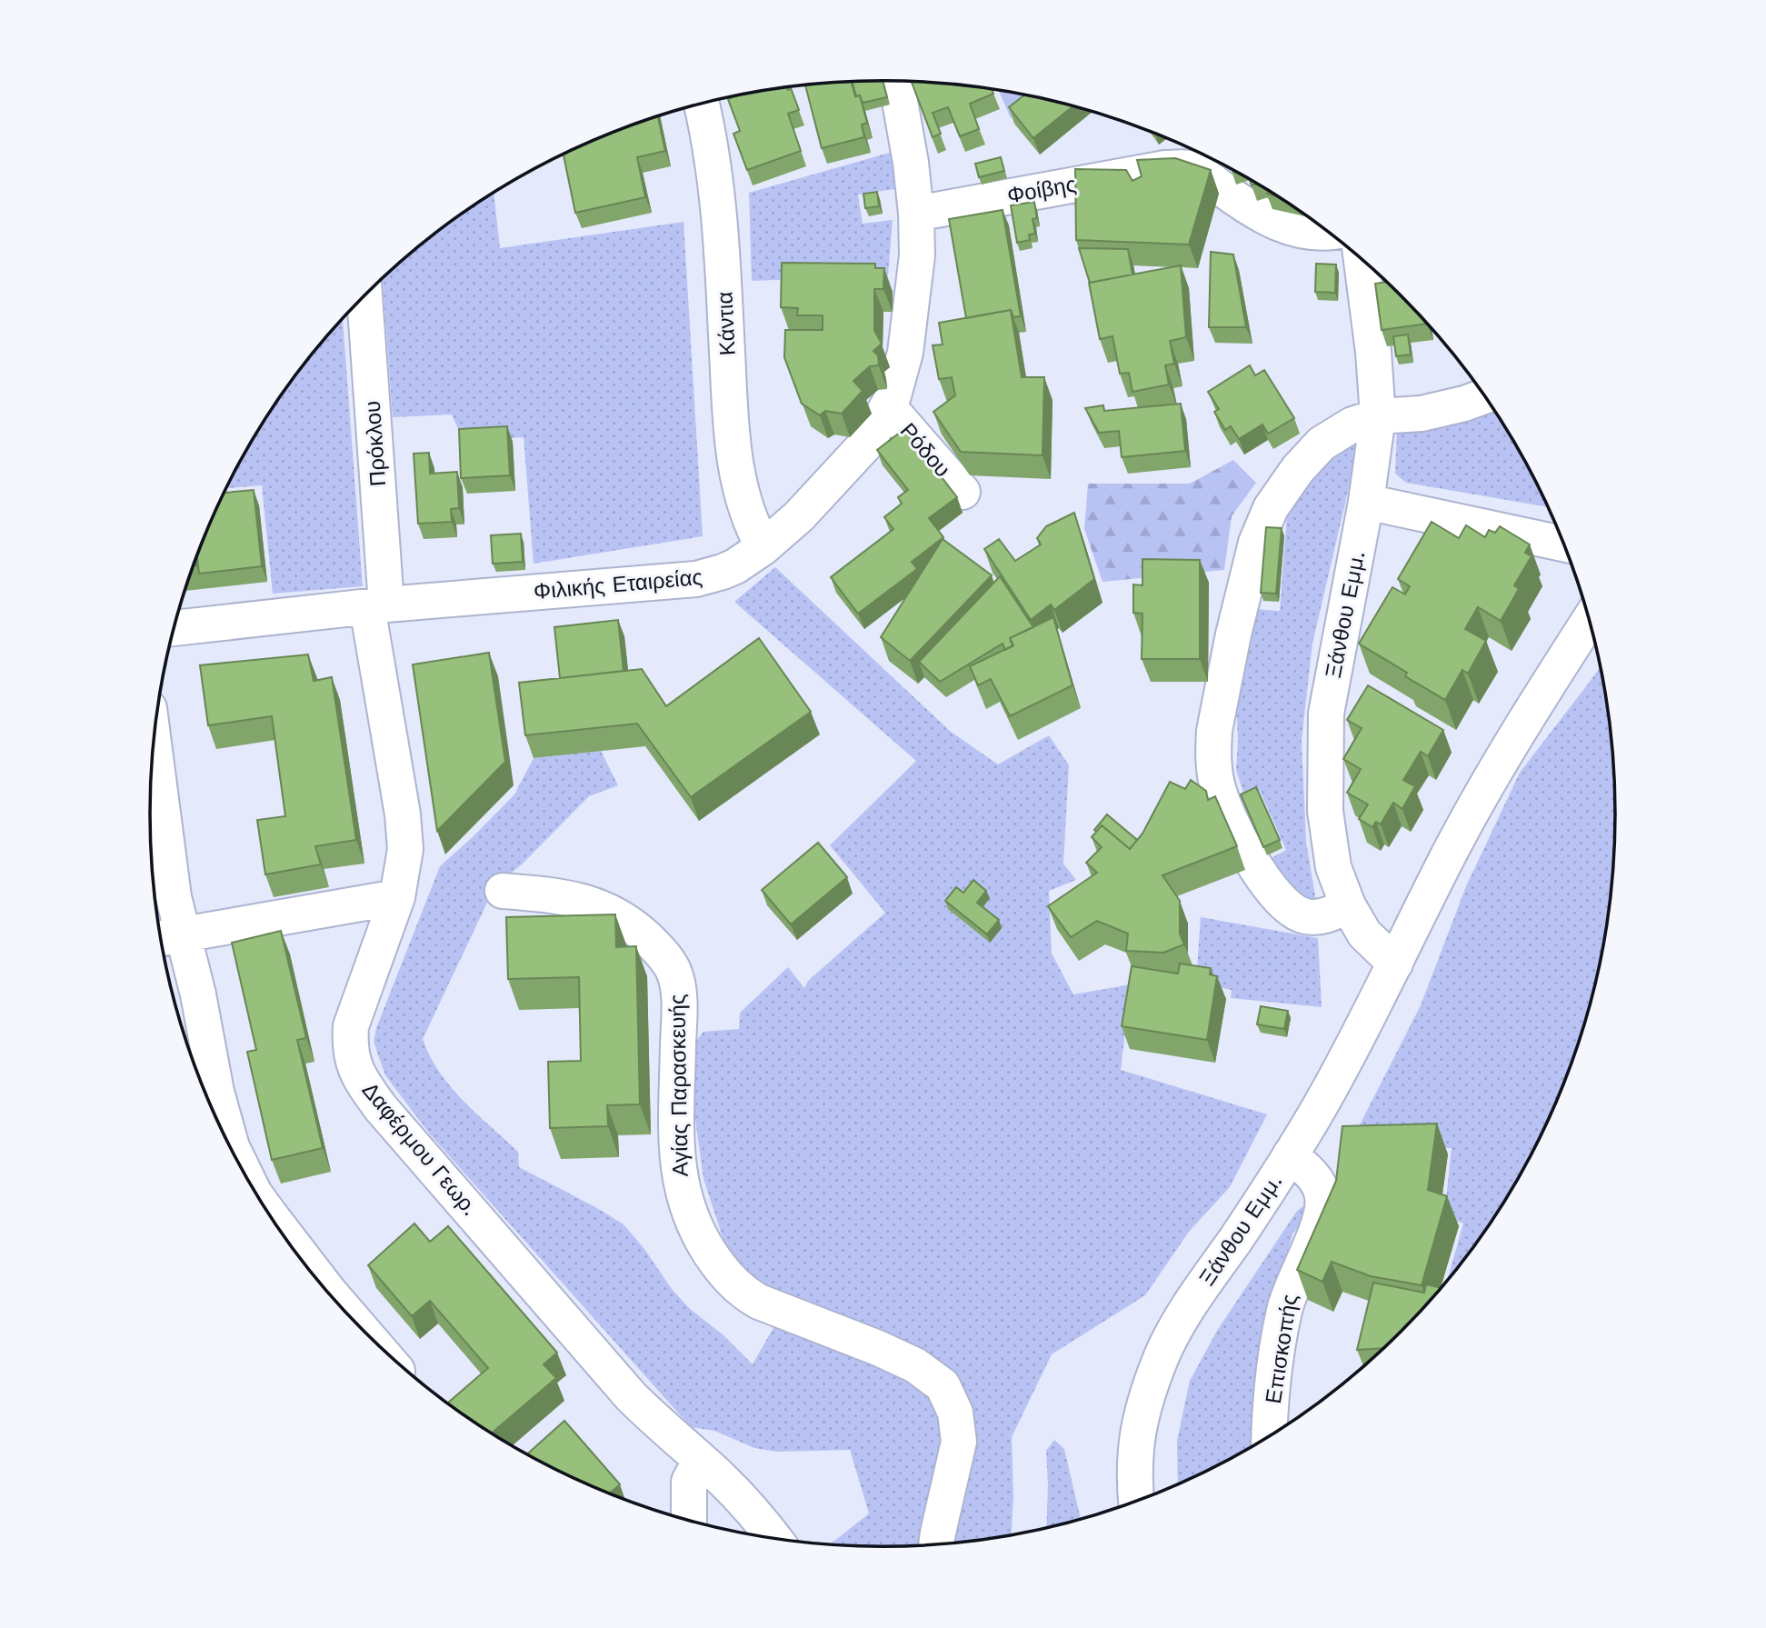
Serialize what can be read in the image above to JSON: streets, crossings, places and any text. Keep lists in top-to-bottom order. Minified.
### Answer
{"streets":{"street":["Φοίβης","Κάντια","Πρόκλου","Ρόδου","Φιλικής Εταιρείας","Ξάνθου Εμμ.","Αγίας Παρασκευής","Δαφέρμου Γεωρ.","Επισκοπής"]},"crossings":[["Φοίβης","Φιλικής Εταιρείας"],["Κάντια","Φιλικής Εταιρείας"],["Πρόκλου","Φιλικής Εταιρείας"],["Πρόκλου","Δαφέρμου Γεωρ."],["Ρόδου","Φιλικής Εταιρείας"],["Φιλικής Εταιρείας","Δαφέρμου Γεωρ."],["Ξάνθου Εμμ.","Επισκοπής"]]}
